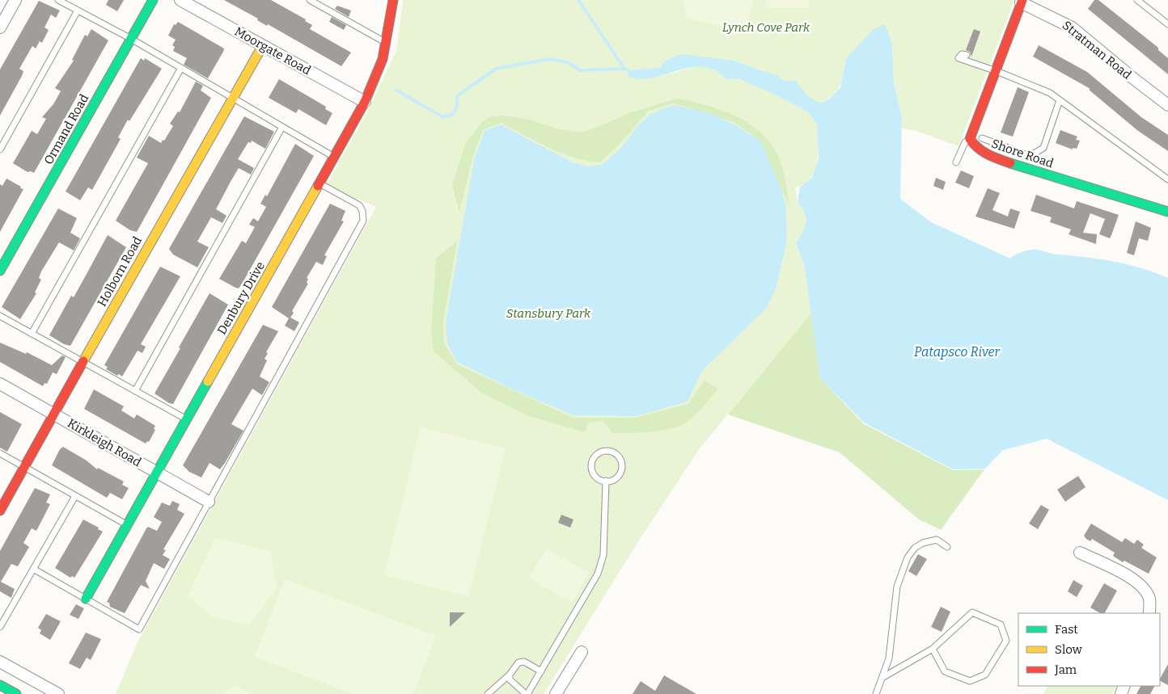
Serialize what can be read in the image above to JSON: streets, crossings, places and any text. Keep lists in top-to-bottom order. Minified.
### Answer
{"streets":{"street":["Stratman Road","Moorgate Road","Ormand Road","Shore Road","Holborn Road","Denbury Drive","Kirkleigh Road"]},"crossings":[["Moorgate Road","Holborn Road"],["Moorgate Road","Denbury Drive"],["Holborn Road","Kirkleigh Road"],["Denbury Drive","Kirkleigh Road"]],"water":["Patapsco River"],"parks":["Lynch Cove Park","Stansbury Park"],"legend":["Fast","Slow","Jam"]}
